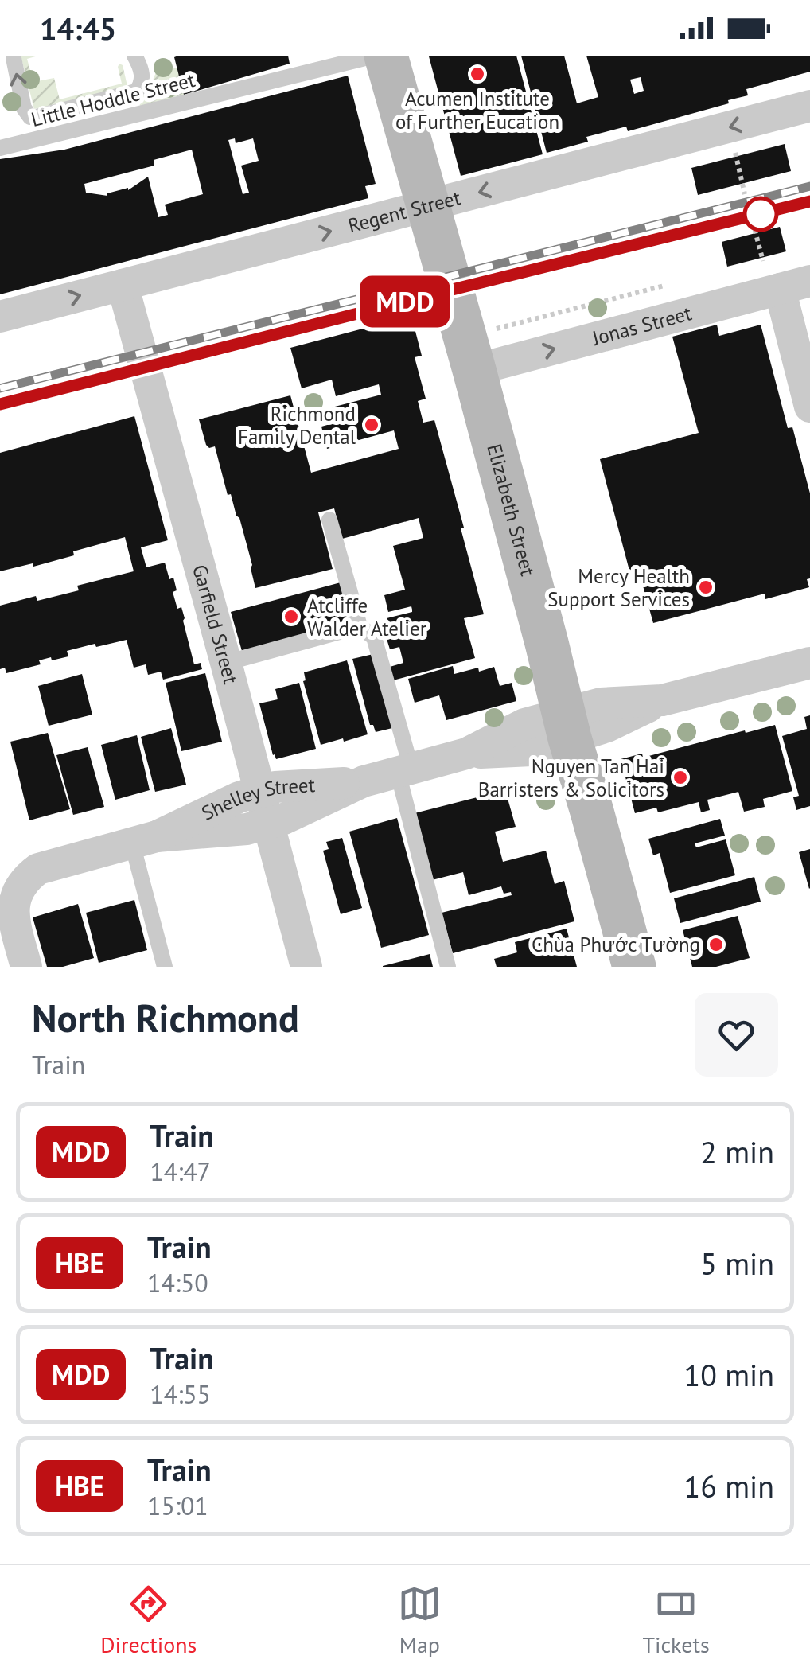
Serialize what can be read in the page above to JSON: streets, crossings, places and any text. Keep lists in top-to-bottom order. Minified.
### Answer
{"streets":{"street":["Regent Street","Jonas Street","Elizabeth Street","Garfield Street","Shelley Street"],"lane":["Little Hoddle Street"]},"crossings":[["Regent Street","Elizabeth Street"],["Regent Street","Garfield Street"],["Jonas Street","Elizabeth Street"],["Elizabeth Street","Shelley Street"],["Garfield Street","Shelley Street"]],"one_way":["Jonas Street"],"places":["Acumen Institute of Further Eucation","Richmond Family Dental","Mercy Health Support Services","Atcliffe Walder Atelier","Nguyen Tan Hai Barristers & Solicitors","Chùa Phước Tường"],"page":{"status":"14:45","on_map":"MDD","heading":["North Richmond","Train"],"list":[{"mark":"MDD","name":"Train","note":"14:47","value":"2 min"},{"mark":"HBE","name":"Train","note":"14:50","value":"5 min"},{"mark":"MDD","name":"Train","note":"14:55","value":"10 min"},{"mark":"HBE","name":"Train","note":"15:01","value":"16 min"}],"tabs":["Directions","Map","Tickets"]}}
